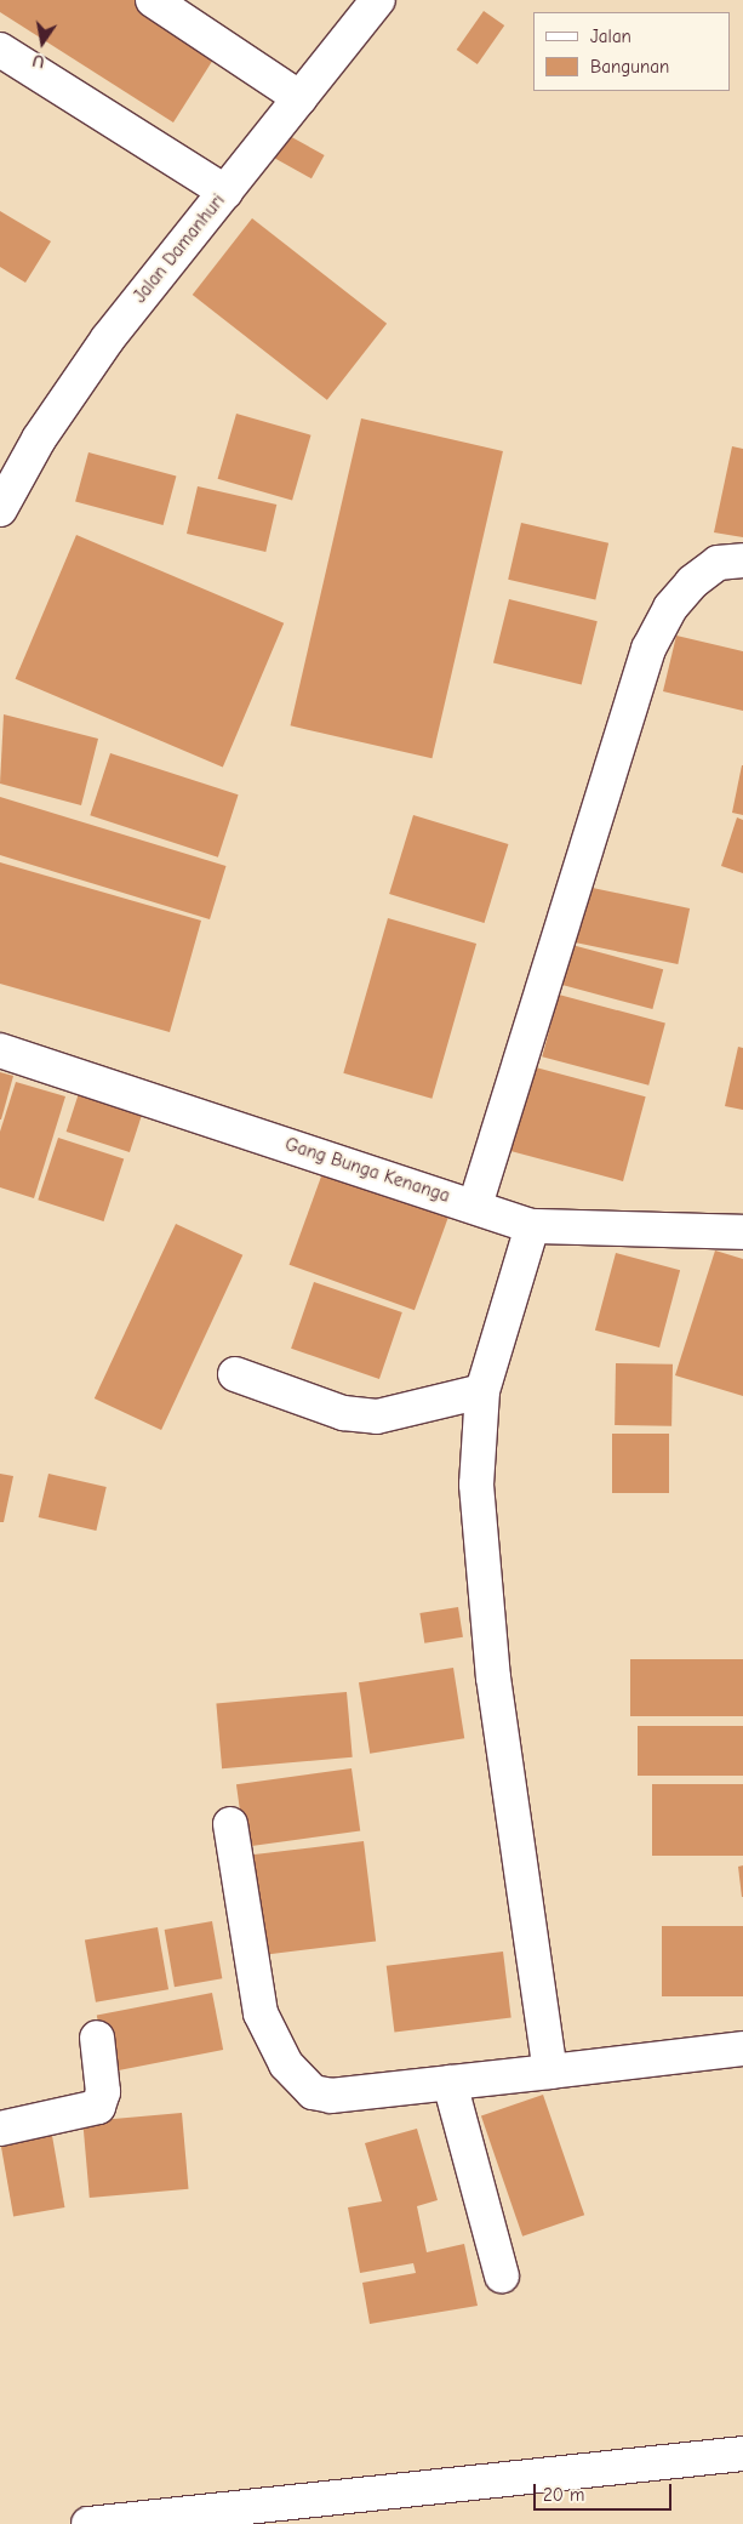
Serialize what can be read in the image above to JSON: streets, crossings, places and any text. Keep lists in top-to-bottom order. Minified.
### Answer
{"streets":{"street":["Jalan Damanhuri","Gang Bunga Kenanga"]},"legend":["Jalan","Bangunan"],"scale_bar":"20 m","north":"bottom"}
